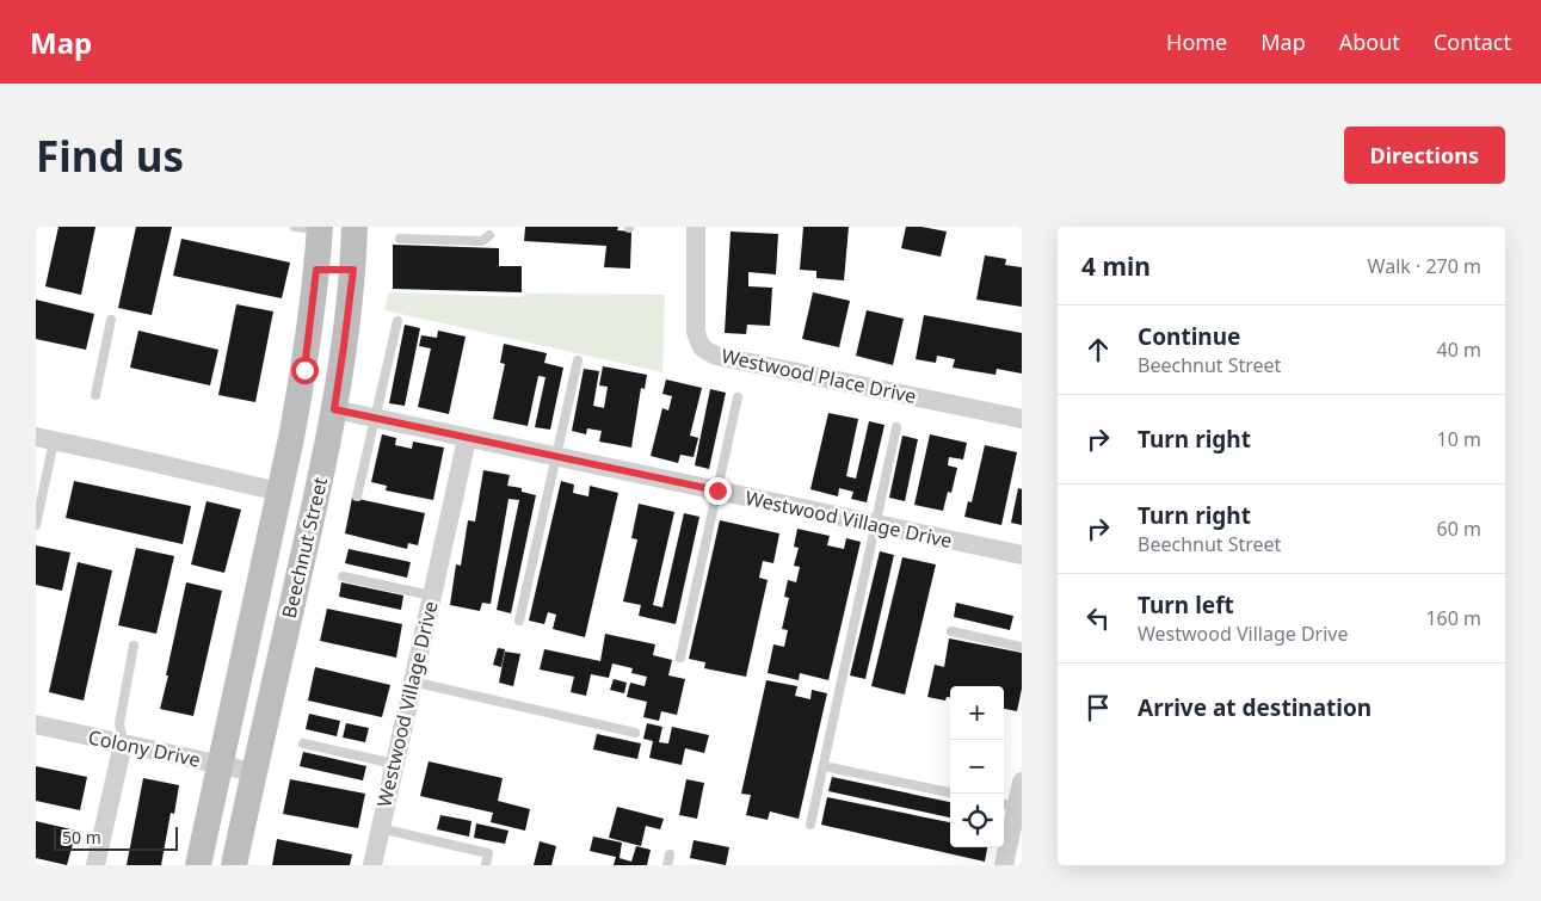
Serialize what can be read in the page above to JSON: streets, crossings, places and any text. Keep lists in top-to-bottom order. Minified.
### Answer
{"streets":{"main road":["Beechnut Street"],"street":["Westwood Place Drive","Westwood Village Drive","Colony Drive"]},"crossings":[["Westwood Village Drive","Beechnut Street"],["Beechnut Street","Colony Drive"]],"scale_bar":"50 m","page":{"header":"Map","nav":["Home","Map","About","Contact"],"buttons":"Directions","title":"Find us","heading":["4 min","Walk · 270 m"],"list":[["Continue","Beechnut Street","40 m"],["Turn right","10 m"],["Turn right","Beechnut Street","60 m"],["Turn left","Westwood Village Drive","160 m"],"Arrive at destination"],"map_buttons":["+","−"],"scale":"50 m"}}
